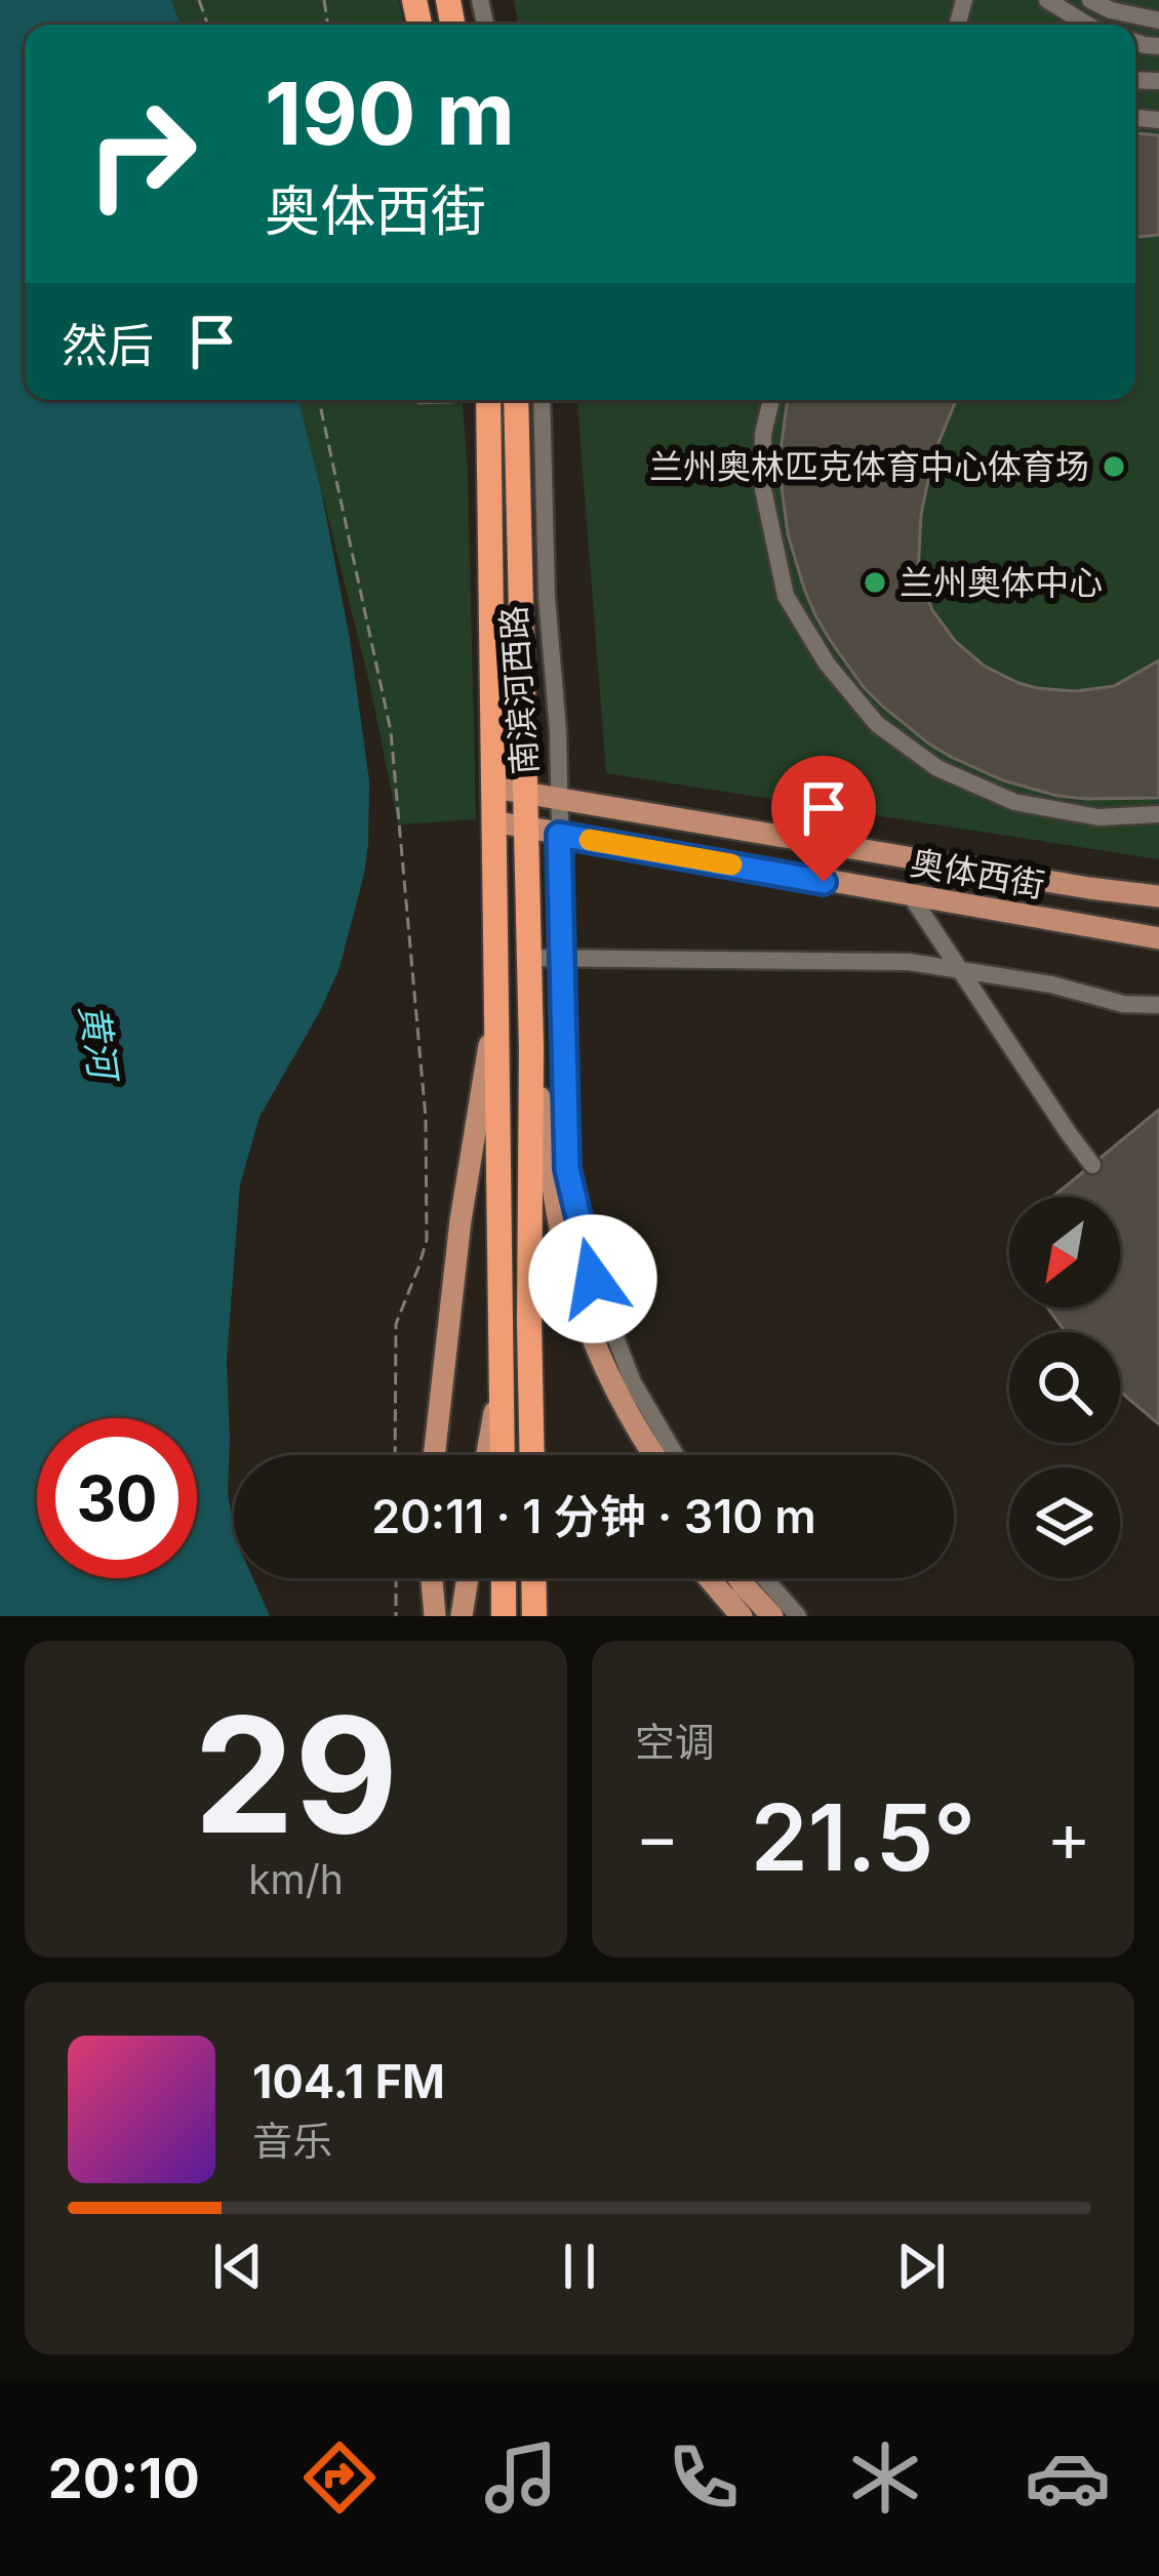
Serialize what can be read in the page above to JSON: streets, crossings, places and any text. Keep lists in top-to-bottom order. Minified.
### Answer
{"streets":{"highway":["南滨河西路"],"main road":["奥体西街"]},"crossings":[["南滨河西路","奥体西街"]],"water":["黄河"],"places":["兰州奥林匹克体育中心体育场","兰州奥体中心"],"north":"bottom left","page":{"turn":["190 m","奥体西街"],"then":"然后","limit":"30","trip":"20:11 · 1 分钟 · 310 m","tile":[["29","km/h"],"空调"],"heat":["−","21.5°","+"],"song":["104.1 FM","音乐"],"tabs":"20:10"}}
